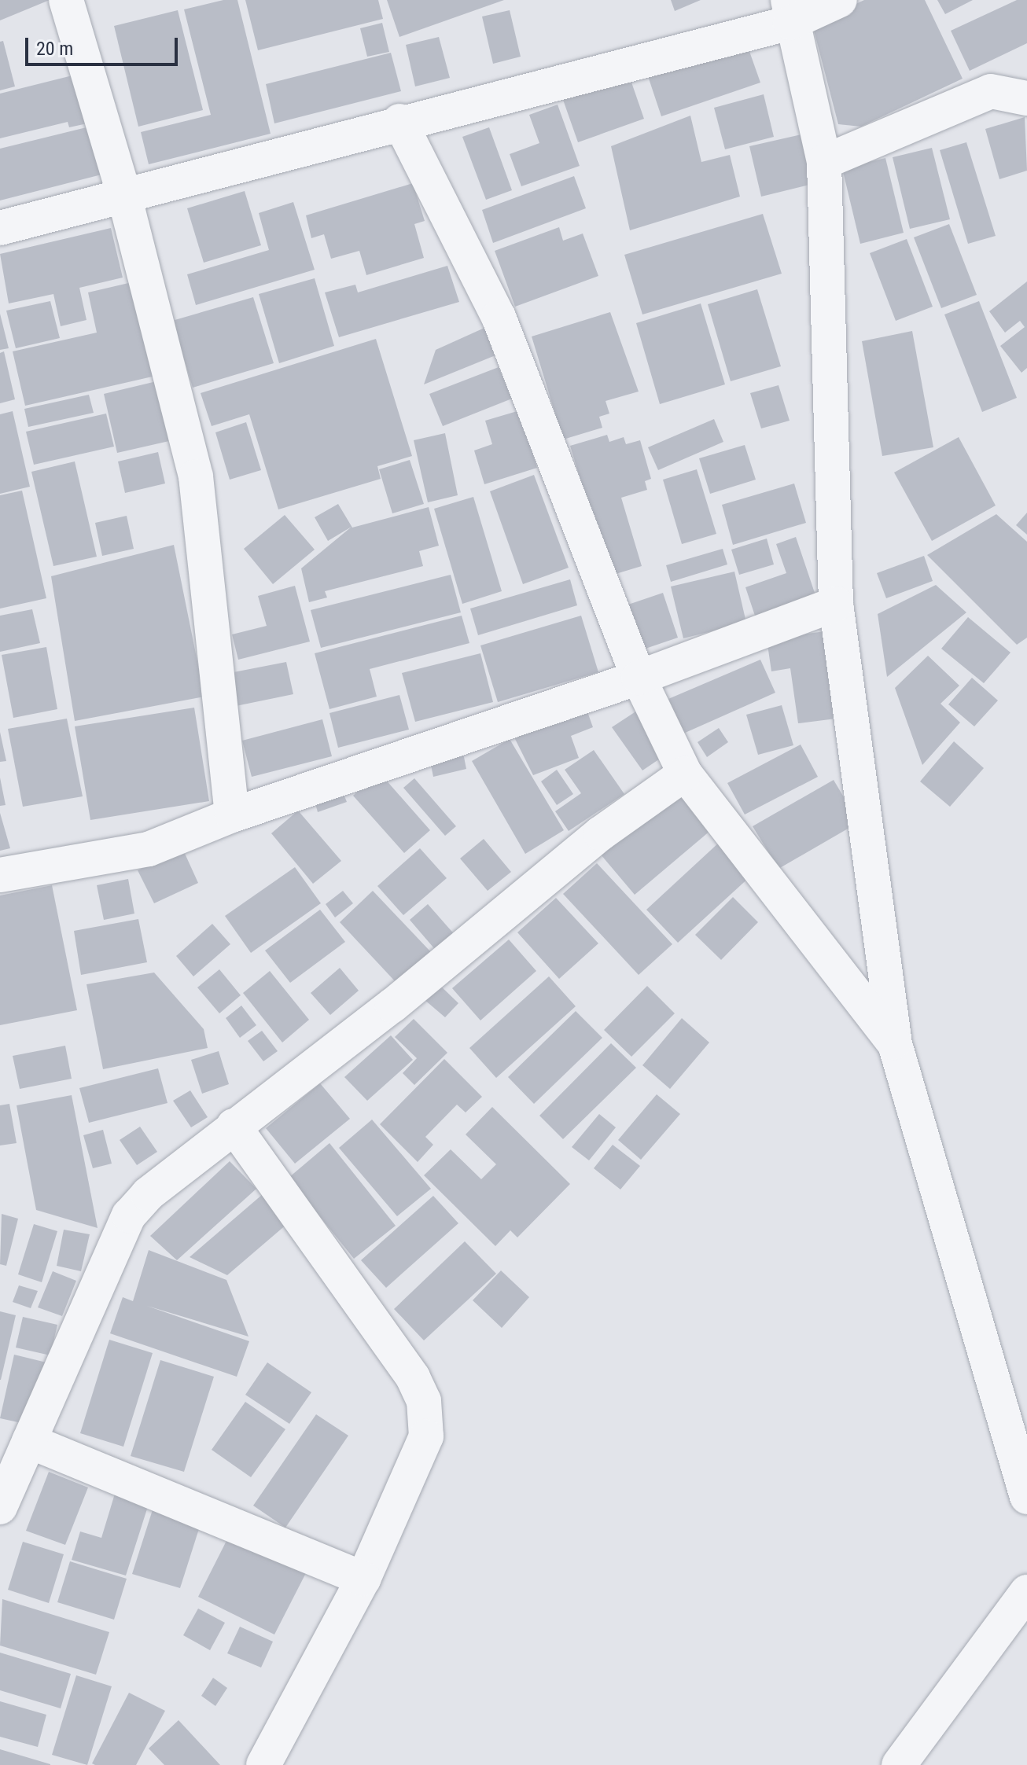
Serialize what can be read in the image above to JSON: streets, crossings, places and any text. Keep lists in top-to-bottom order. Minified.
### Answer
{"scale_bar":"20 m"}
